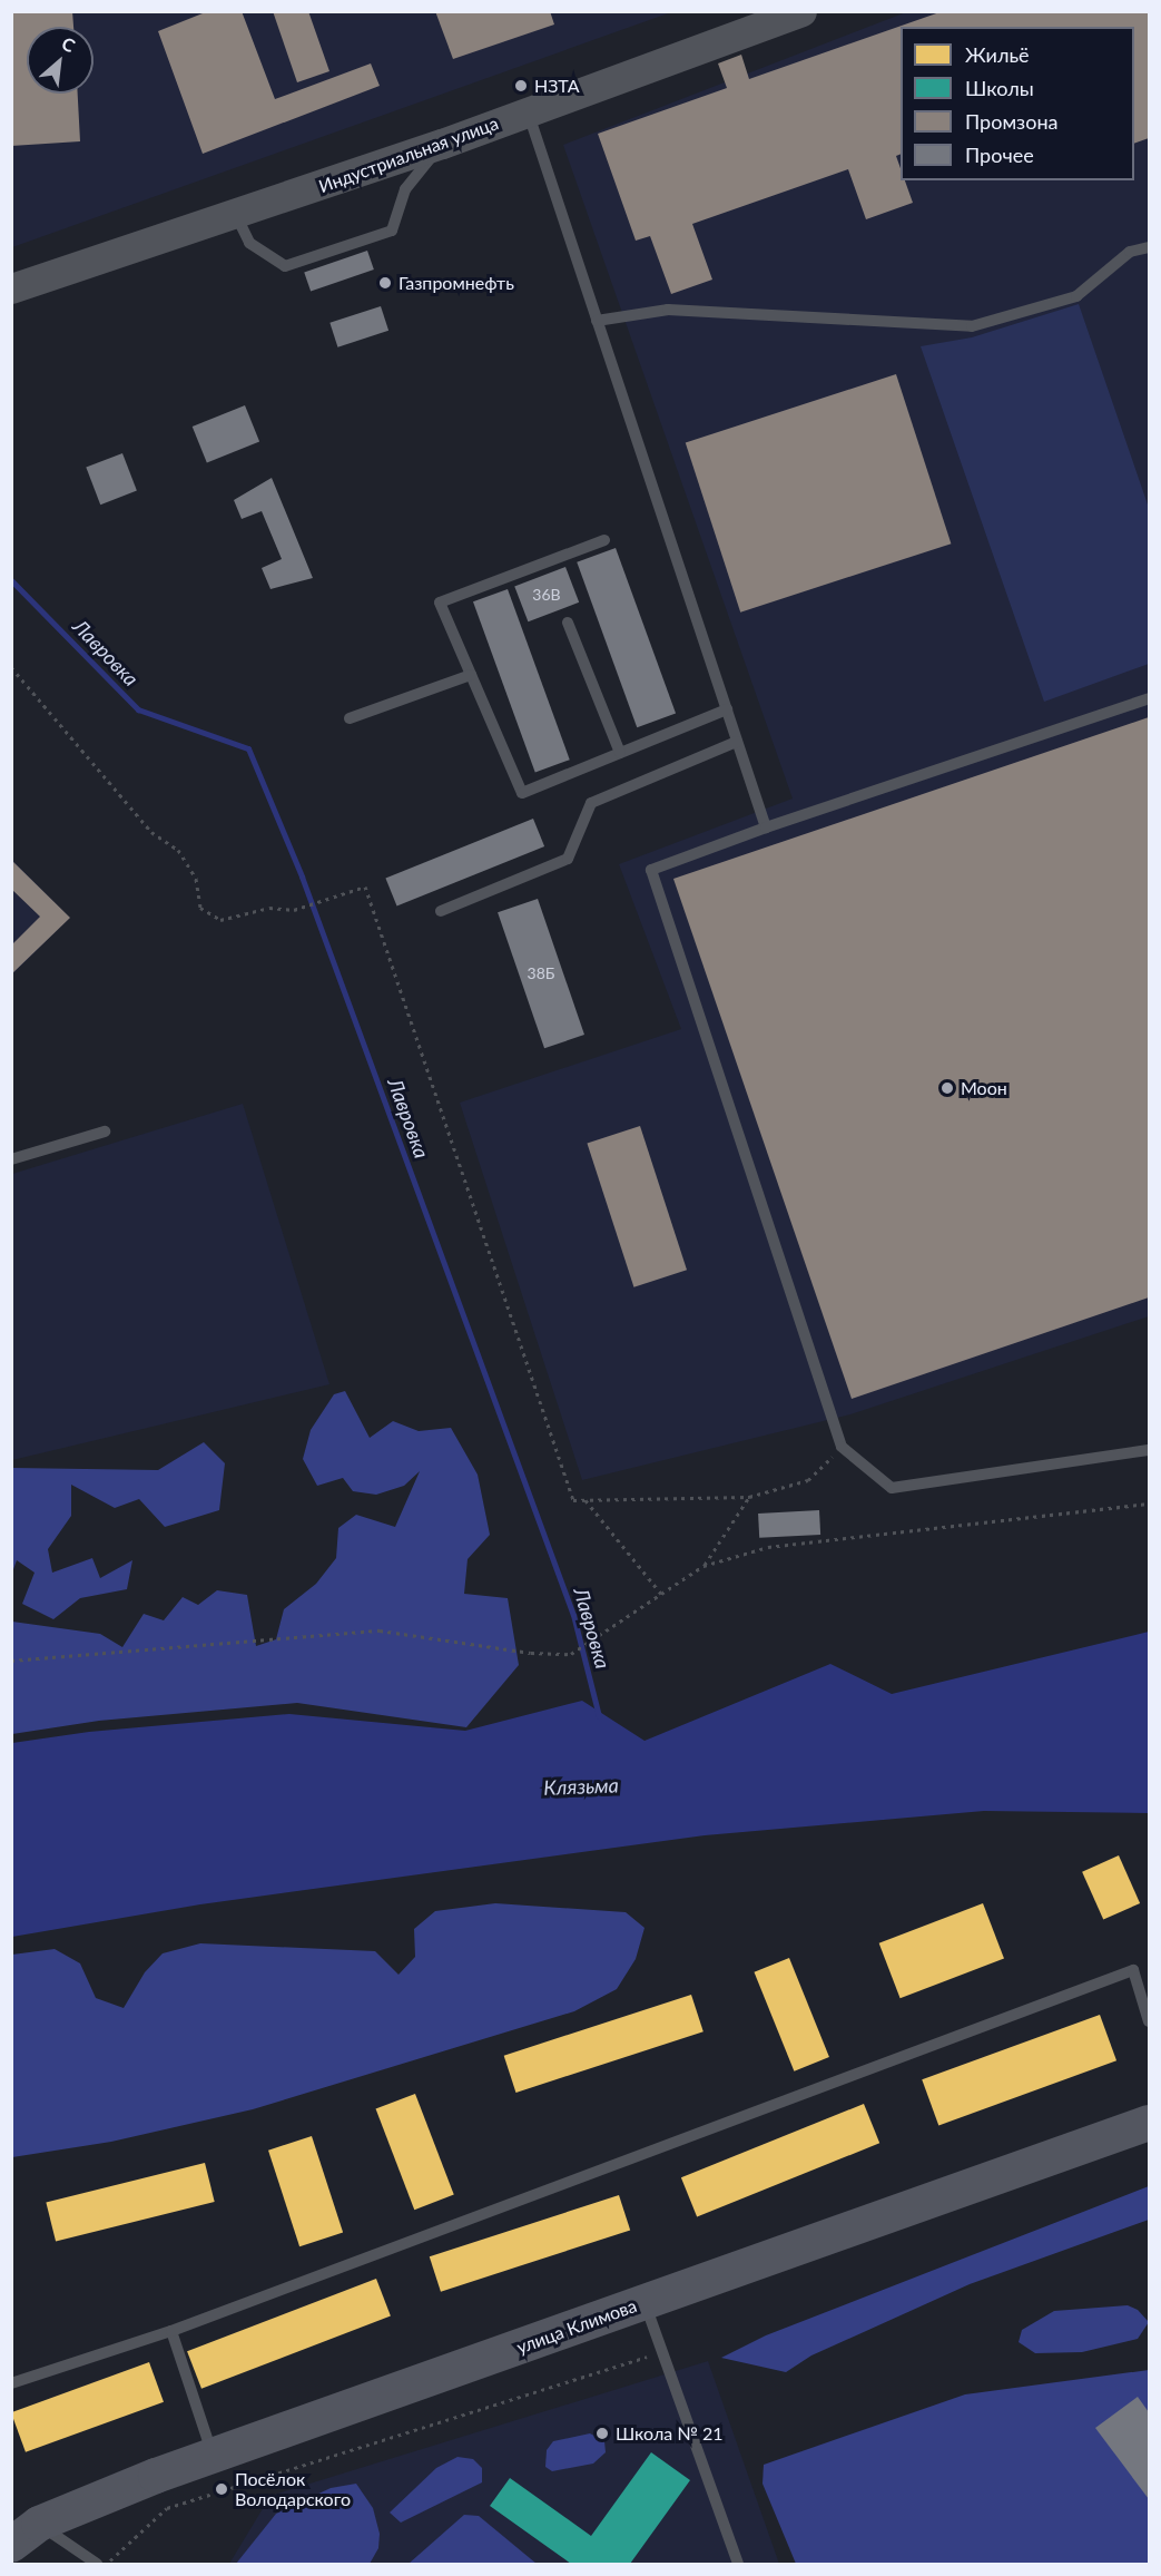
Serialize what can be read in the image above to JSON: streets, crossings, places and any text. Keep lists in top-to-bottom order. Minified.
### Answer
{"streets":{"main road":["улица Климова"],"street":["Индустриальная улица"]},"water":["Лавровка","Клязьма"],"places":["НЗТА","Газпромнефть","Моон","Школа № 21","Посёлок Володарского"],"house_numbers":["36В","38Б"],"legend":["Жильё","Школы","Промзона","Прочее"],"north":"top right"}
